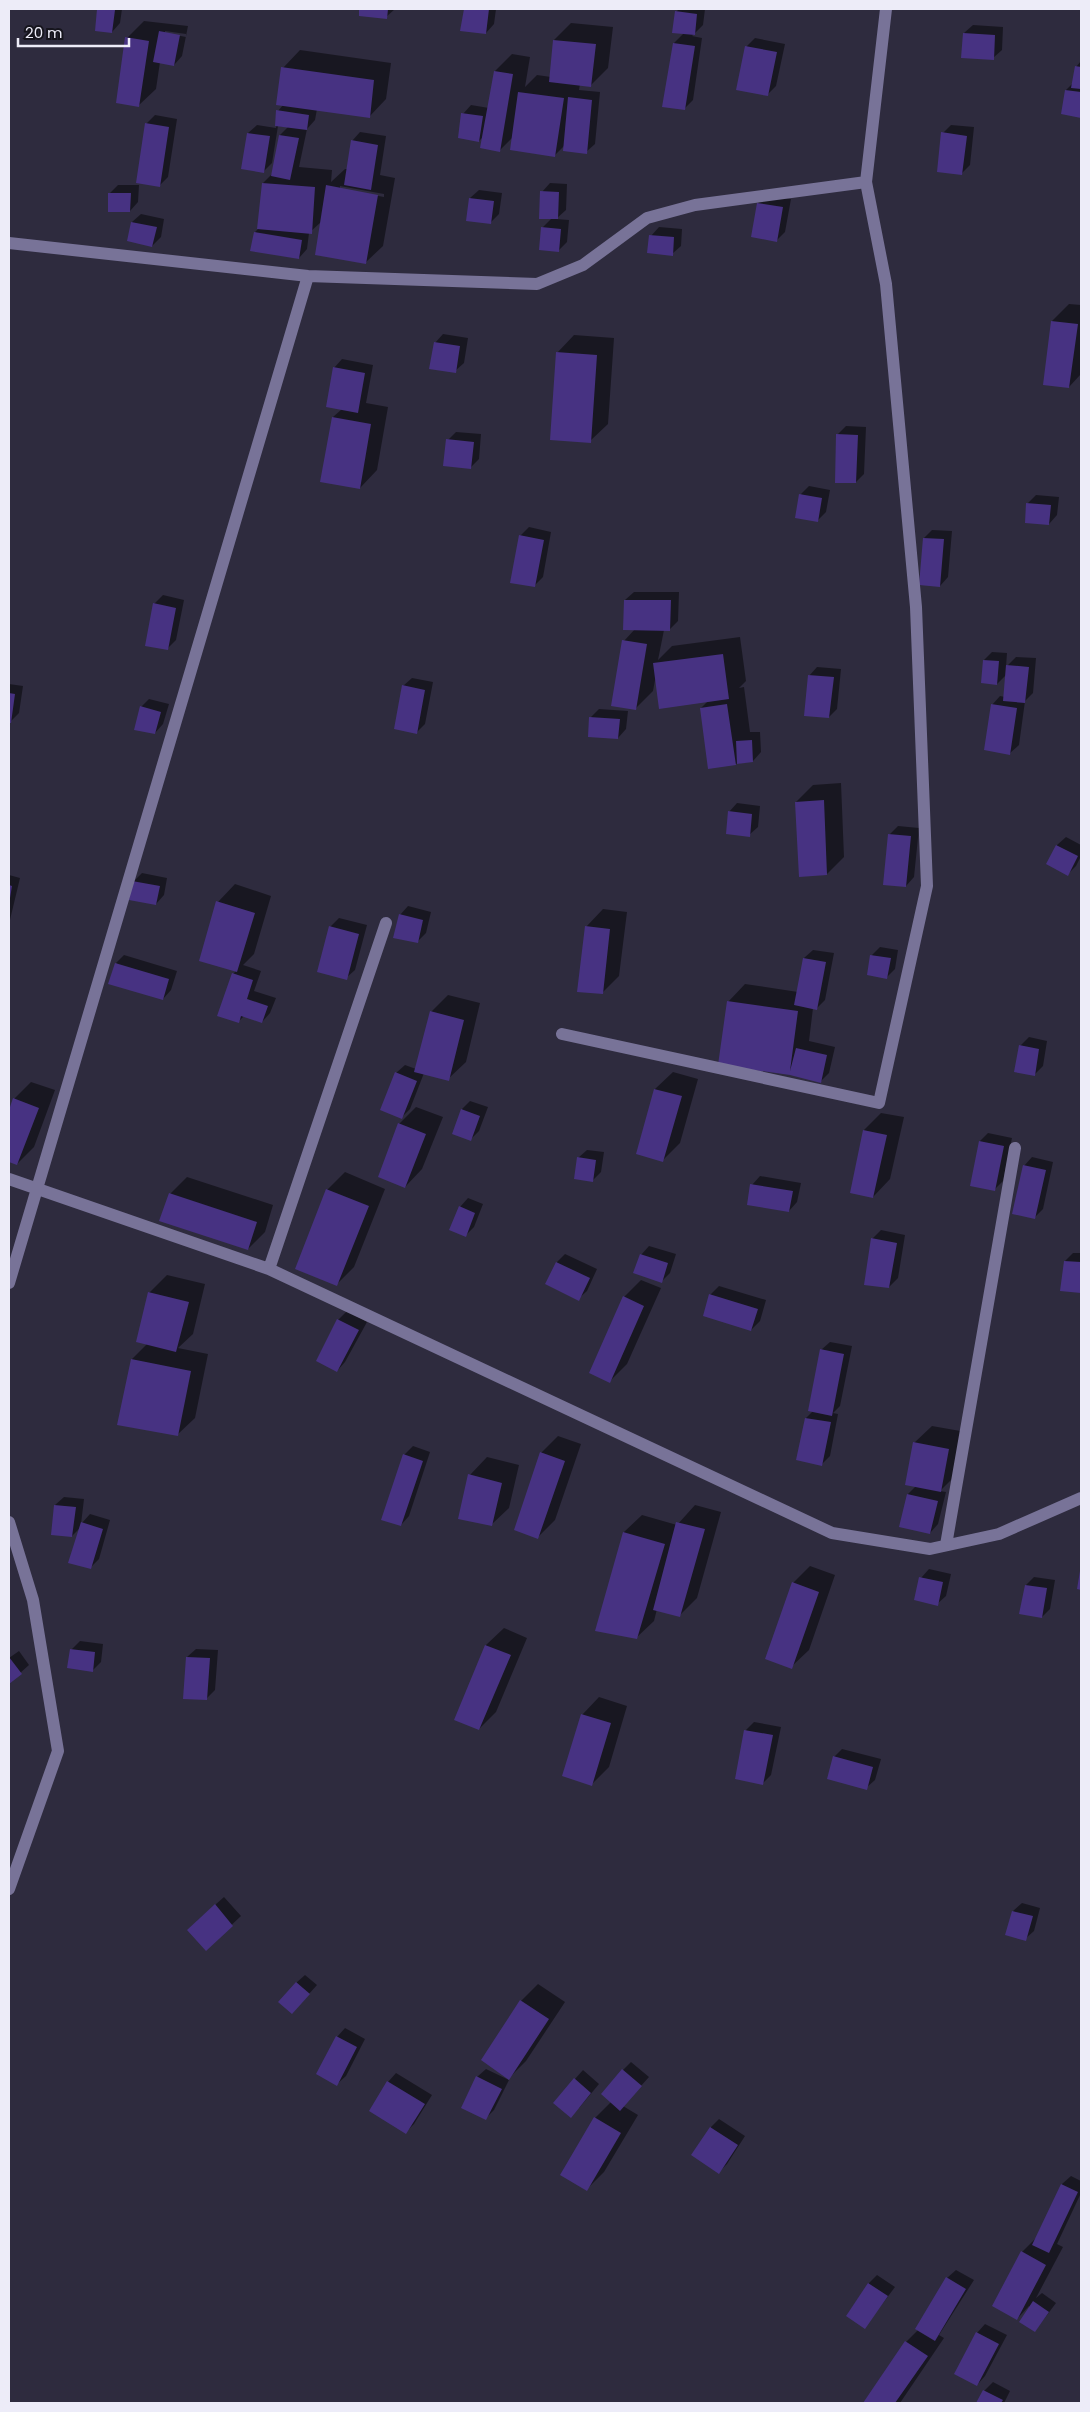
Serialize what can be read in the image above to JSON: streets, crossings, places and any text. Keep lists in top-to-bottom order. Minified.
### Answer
{"scale_bar":"20 m"}
